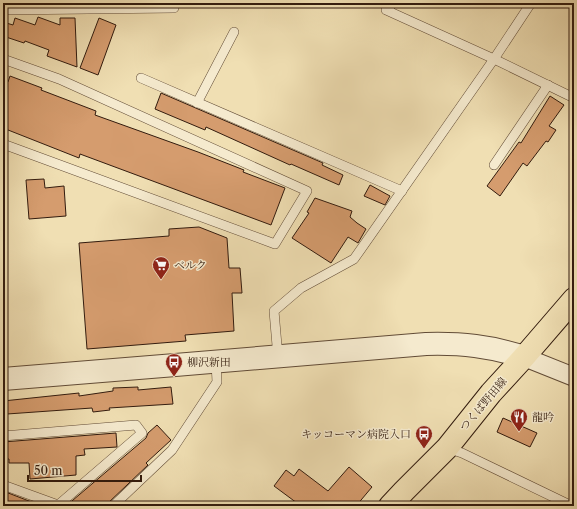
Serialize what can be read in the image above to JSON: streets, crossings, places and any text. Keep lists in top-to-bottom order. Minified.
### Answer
{"streets":{"main road":["つくば野田線"]},"places":{"supermarket":["ベルク"],"bus stop":["柳沢新田","キッコーマン病院入口"],"restaurant":["龍吟"]},"scale_bar":"50 m"}
